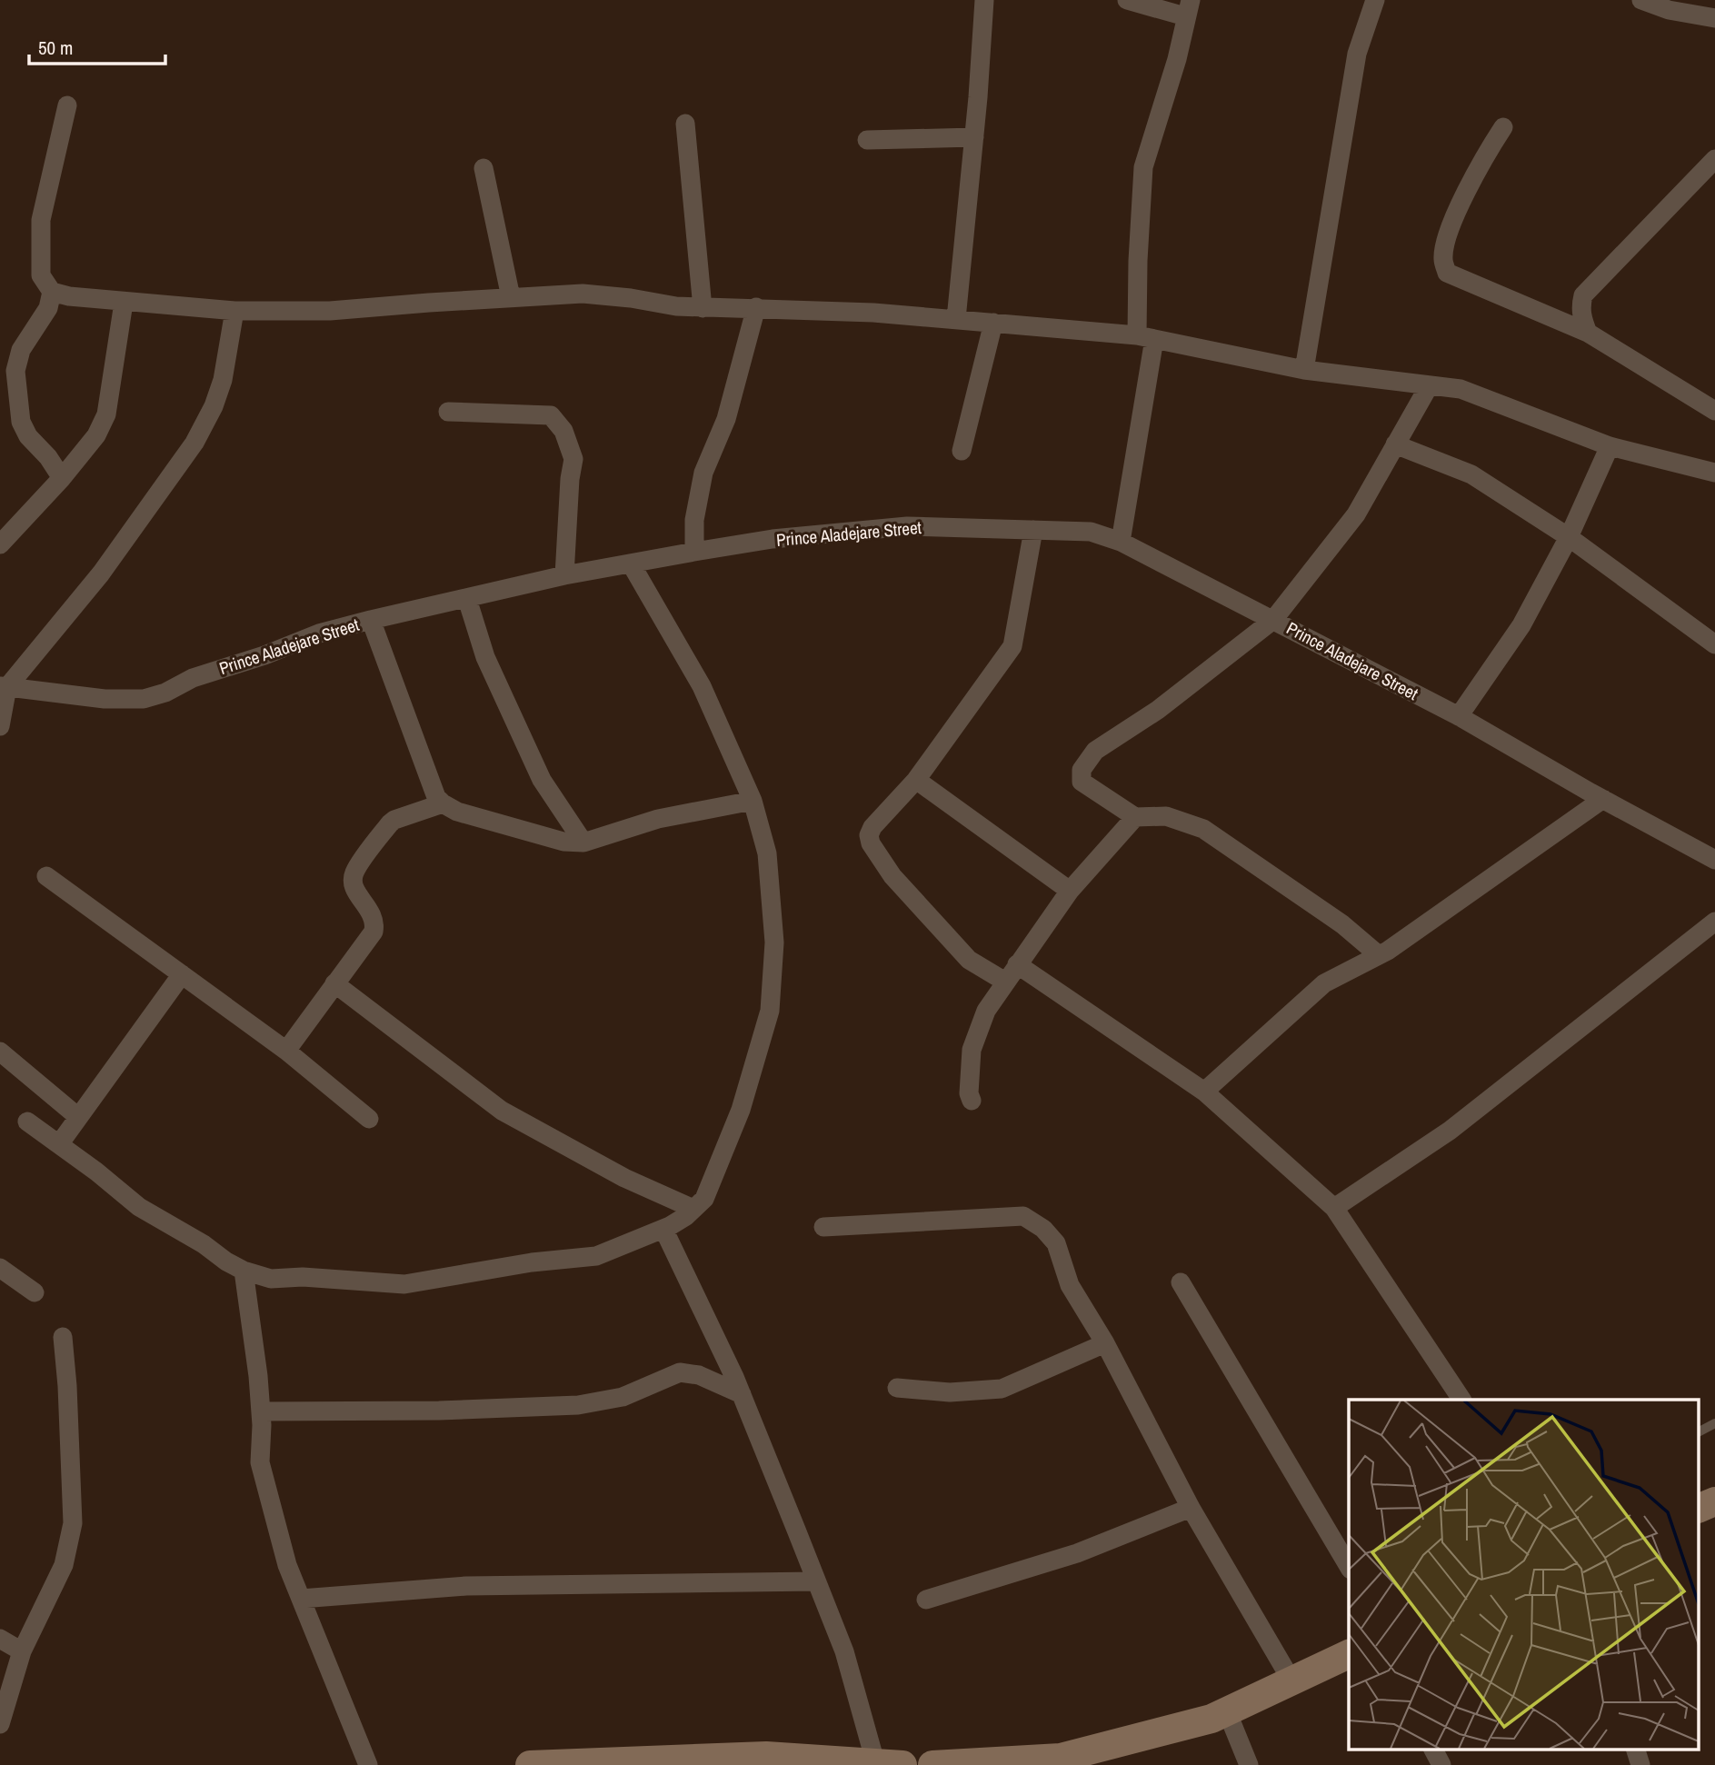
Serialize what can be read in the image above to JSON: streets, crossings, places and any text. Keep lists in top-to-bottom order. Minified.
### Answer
{"streets":{"street":["Prince Aladejare Street"]},"scale_bar":"50 m"}
